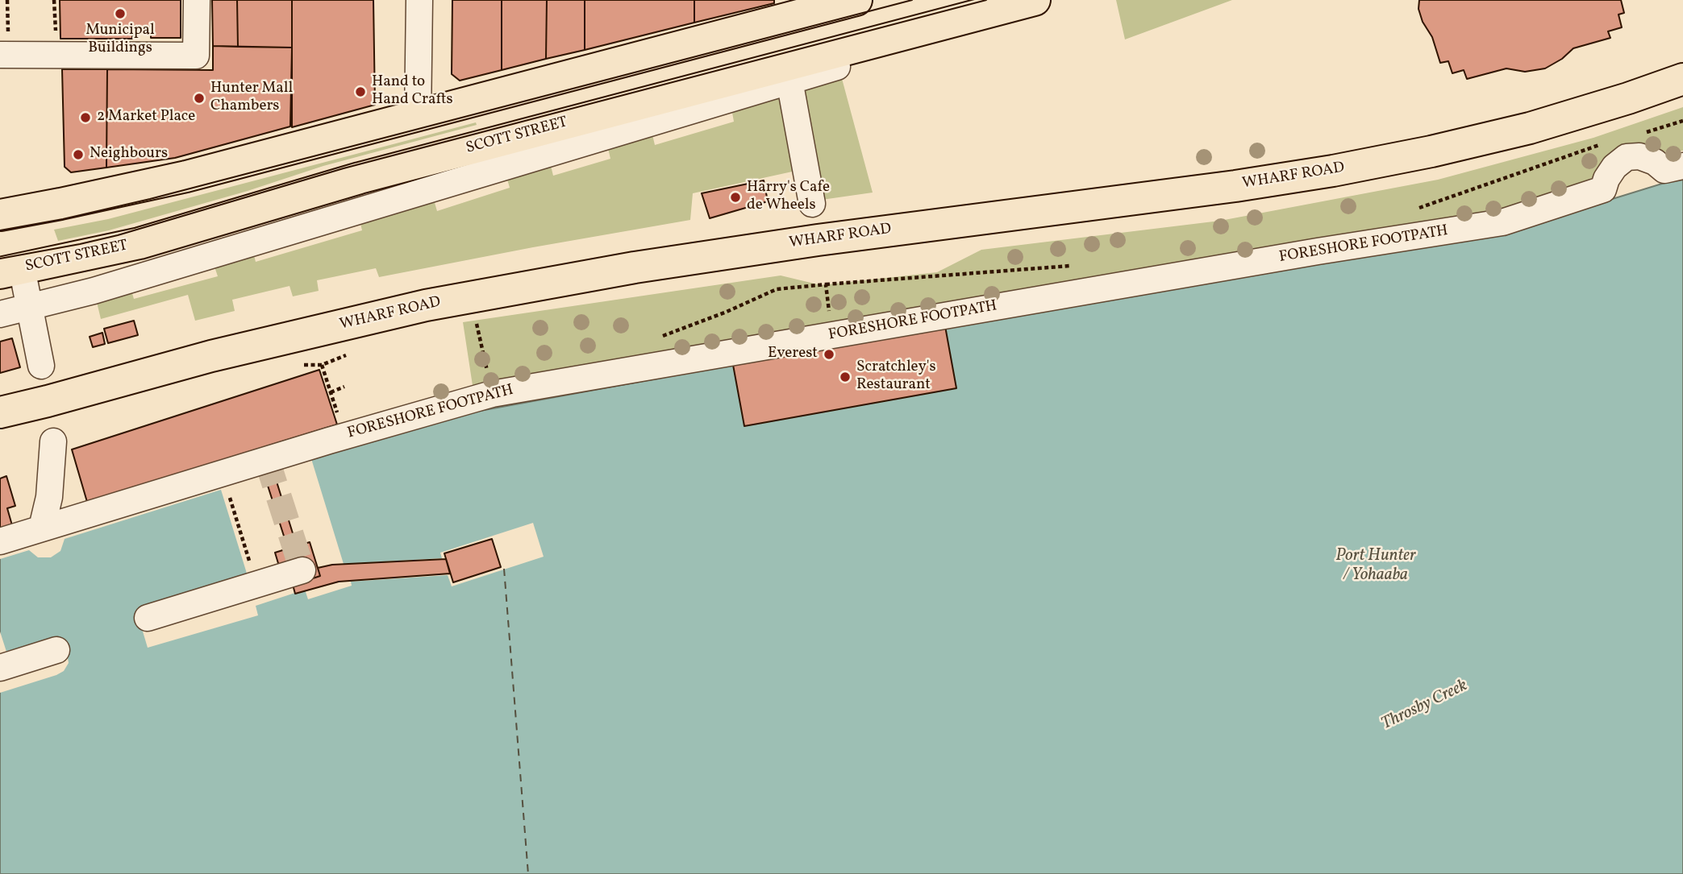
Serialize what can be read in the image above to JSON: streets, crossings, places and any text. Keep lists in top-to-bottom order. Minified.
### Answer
{"streets":{"main road":["SCOTT STREET","WHARF ROAD"],"street":["FORESHORE FOOTPATH"]},"water":["Port Hunter / Yohaaba","Throsby Creek"],"places":["Municipal Buildings","Hand to Hand Crafts","Hunter Mall Chambers","2 Market Place","Neighbours","Harry's Cafe de Wheels","Everest","Scratchley's Restaurant"]}
